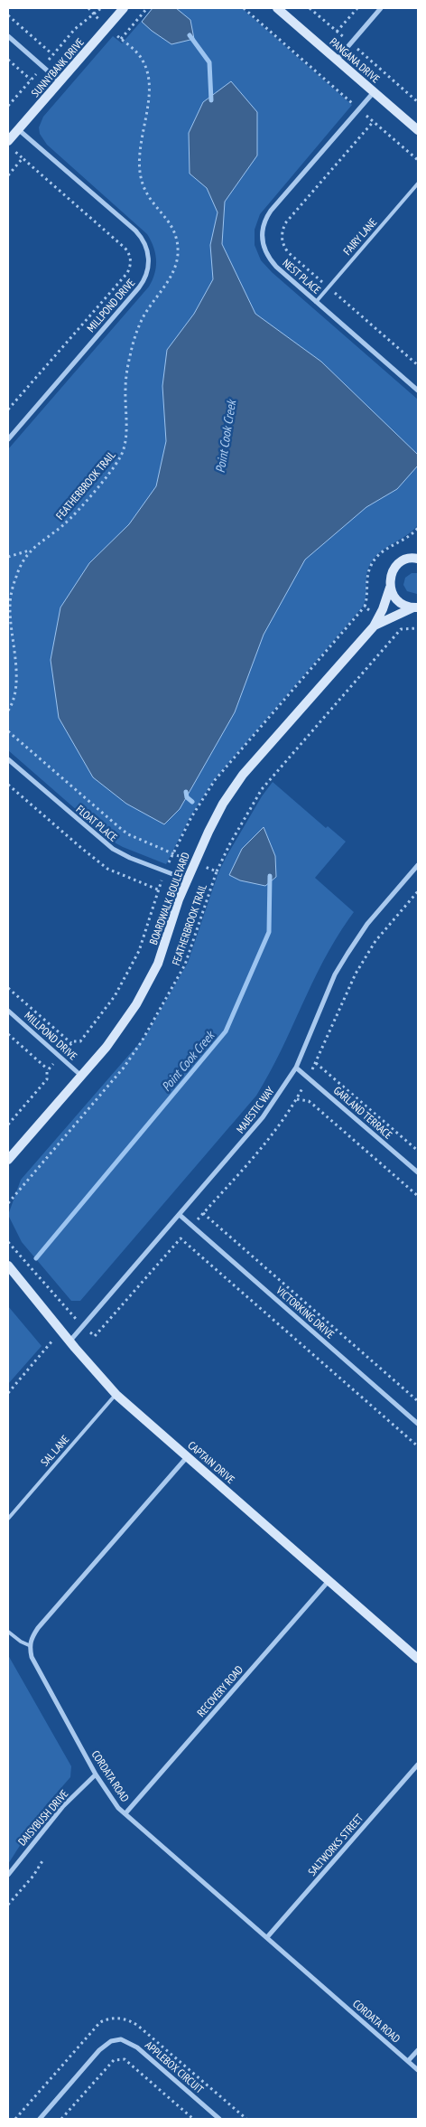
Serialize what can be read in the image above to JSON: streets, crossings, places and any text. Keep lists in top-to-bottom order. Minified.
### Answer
{"streets":{"street":["PANGANA DRIVE","SUNNYBANK DRIVE","NEST PLACE","MILLPOND DRIVE","FLOAT PLACE","BOARDWALK BOULEVARD","MAJESTIC WAY","GARLAND TERRACE","VICTORKING DRIVE","CAPTAIN DRIVE","RECOVERY ROAD","CORDATA ROAD","DAISYBUSH DRIVE","SALTWORKS STREET","APPLEBOX CIRCUIT"],"lane":["FAIRY LANE","SAL LANE"],"path":["FEATHERBROOK TRAIL"]},"crossings":[["PANGANA DRIVE","NEST PLACE"],["SUNNYBANK DRIVE","MILLPOND DRIVE"],["FAIRY LANE","NEST PLACE"],["MILLPOND DRIVE","BOARDWALK BOULEVARD"],["FEATHERBROOK TRAIL","BOARDWALK BOULEVARD"],["FLOAT PLACE","BOARDWALK BOULEVARD"],["MAJESTIC WAY","GARLAND TERRACE"],["MAJESTIC WAY","VICTORKING DRIVE"],["MAJESTIC WAY","CAPTAIN DRIVE"],["SAL LANE","CAPTAIN DRIVE"],["CAPTAIN DRIVE","RECOVERY ROAD"],["RECOVERY ROAD","CORDATA ROAD"],["CORDATA ROAD","DAISYBUSH DRIVE"],["CORDATA ROAD","SALTWORKS STREET"]],"water":["Point Cook Creek"]}
